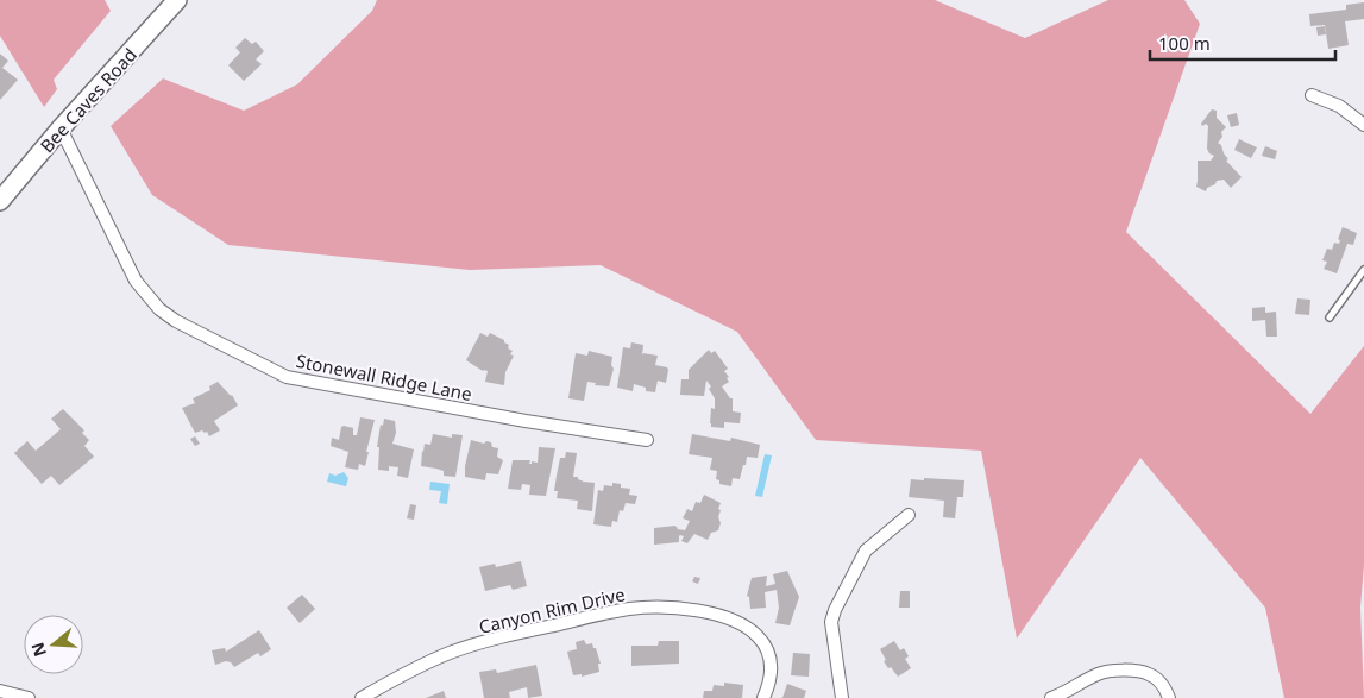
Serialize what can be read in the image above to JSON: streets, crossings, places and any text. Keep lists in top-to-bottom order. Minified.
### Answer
{"streets":{"main road":["Bee Caves Road"],"street":["Stonewall Ridge Lane","Canyon Rim Drive"]},"crossings":[["Bee Caves Road","Stonewall Ridge Lane"]],"scale_bar":"100 m","north":"left"}
